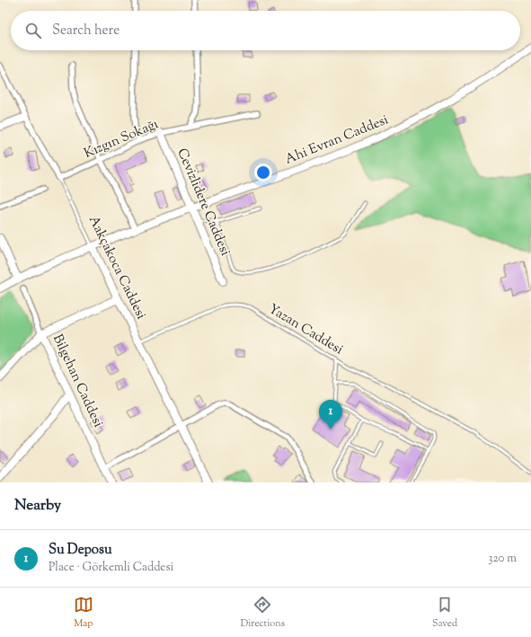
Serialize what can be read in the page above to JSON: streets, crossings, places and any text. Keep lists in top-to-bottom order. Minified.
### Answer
{"streets":{"street":["Kızgın Sokağı","Ahi Evran Caddesi","Cevizlidere Caddesi","Aakçakoca Caddesi","Bilgehan Caddesi"],"lane":["Yazan Caddesi"]},"crossings":[["Kızgın Sokağı","Cevizlidere Caddesi"],["Kızgın Sokağı","Aakçakoca Caddesi"],["Ahi Evran Caddesi","Cevizlidere Caddesi"],["Ahi Evran Caddesi","Aakçakoca Caddesi"],["Aakçakoca Caddesi","Yazan Caddesi"]],"page":{"search":"Search here","pins":"1","heading":"Nearby","list":[{"mark":"1","name":"Su Deposu","note":"Place · Görkemli Caddesi","value":"320 m"}],"nav":["Map","Directions","Saved"]}}
